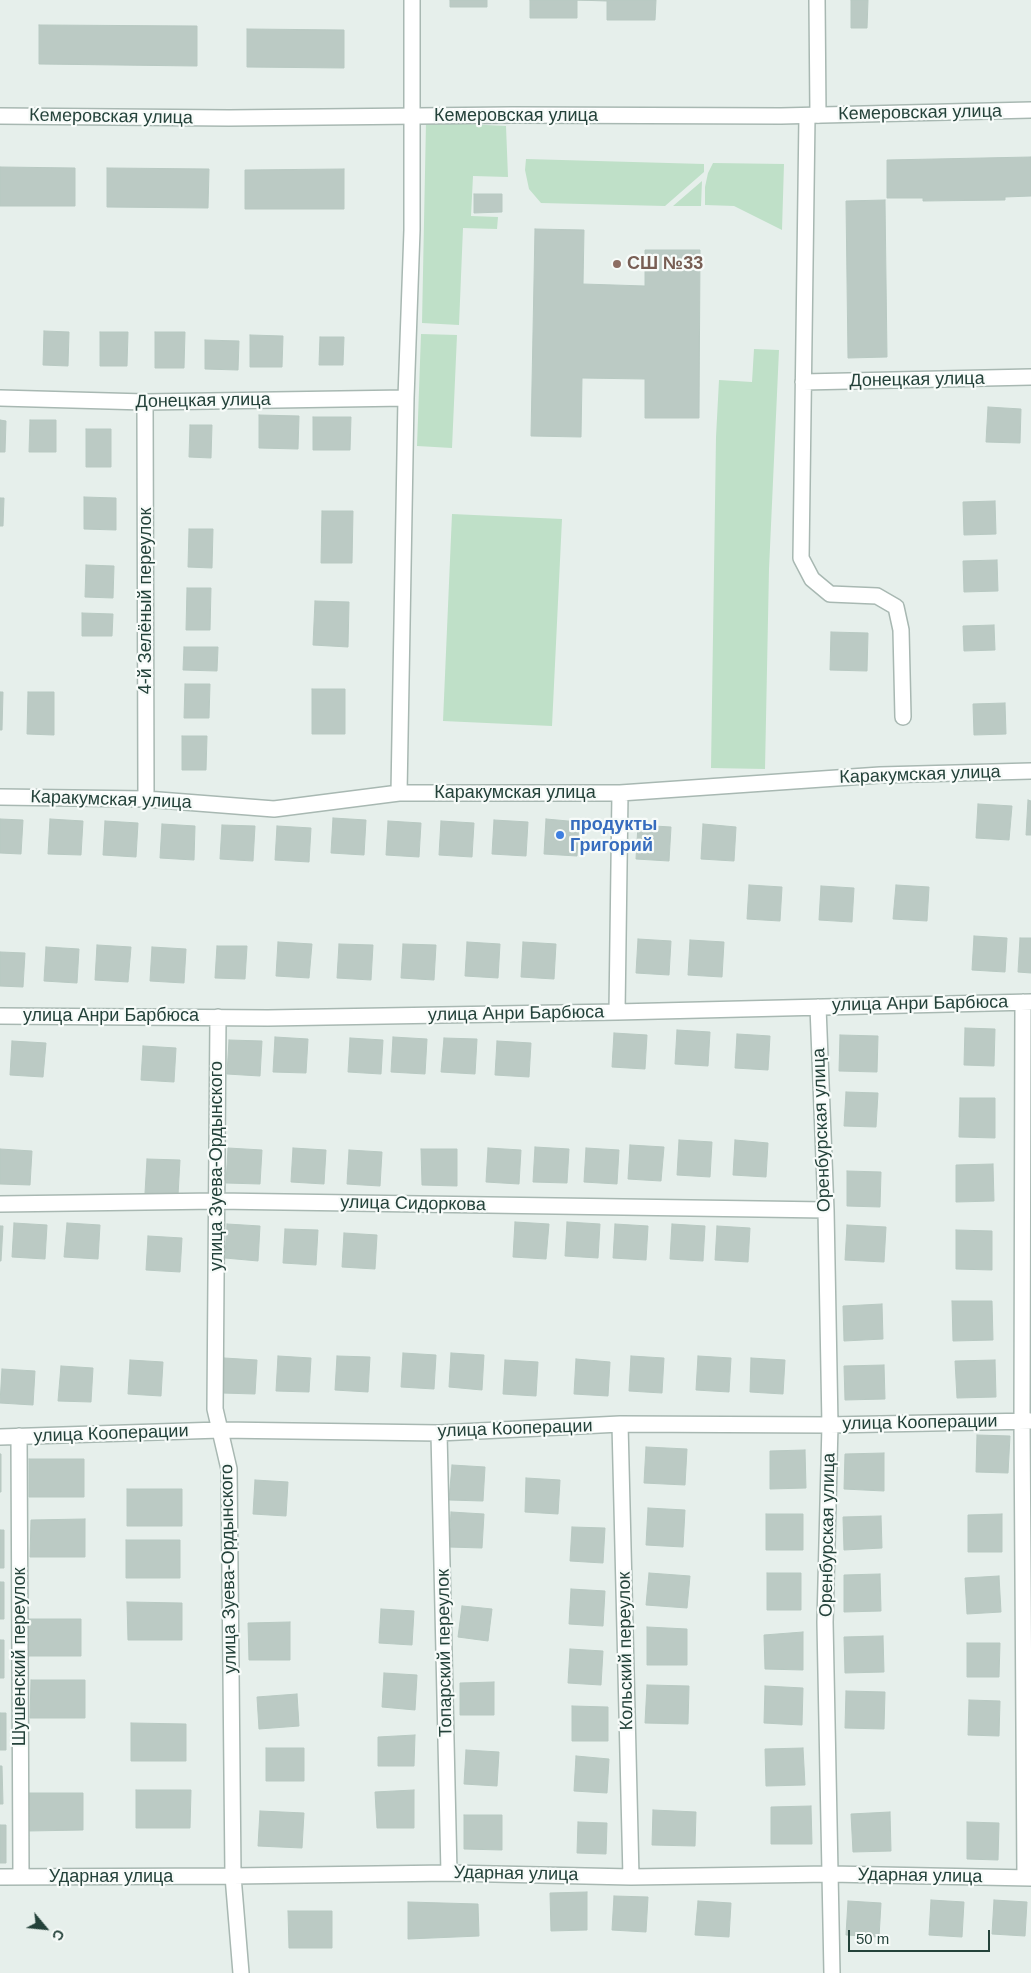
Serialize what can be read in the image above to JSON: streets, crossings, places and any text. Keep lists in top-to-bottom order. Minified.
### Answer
{"streets":{"street":["Кемеровская улица","Донецкая улица","4-й Зелёный переулок","Каракумская улица","улица Анри Барбюса","Оренбурская улица","улица Зуева-Ордынского","улица Сидоркова","улица Кооперации","Кольский переулок","Топарский переулок","Шушенский переулок","Ударная улица"]},"crossings":[["Донецкая улица","4-й Зелёный переулок"],["4-й Зелёный переулок","Каракумская улица"],["улица Анри Барбюса","Оренбурская улица"],["улица Анри Барбюса","улица Зуева-Ордынского"],["Оренбурская улица","улица Сидоркова"],["Оренбурская улица","улица Кооперации"],["Оренбурская улица","Ударная улица"],["улица Зуева-Ордынского","улица Сидоркова"],["улица Зуева-Ордынского","улица Кооперации"],["улица Зуева-Ордынского","Ударная улица"],["улица Кооперации","Кольский переулок"],["улица Кооперации","Топарский переулок"],["улица Кооперации","Шушенский переулок"],["Кольский переулок","Ударная улица"],["Топарский переулок","Ударная улица"],["Шушенский переулок","Ударная улица"]],"places":["СШ №33","продукты Григорий"],"scale_bar":"50 m","north":"bottom right"}
